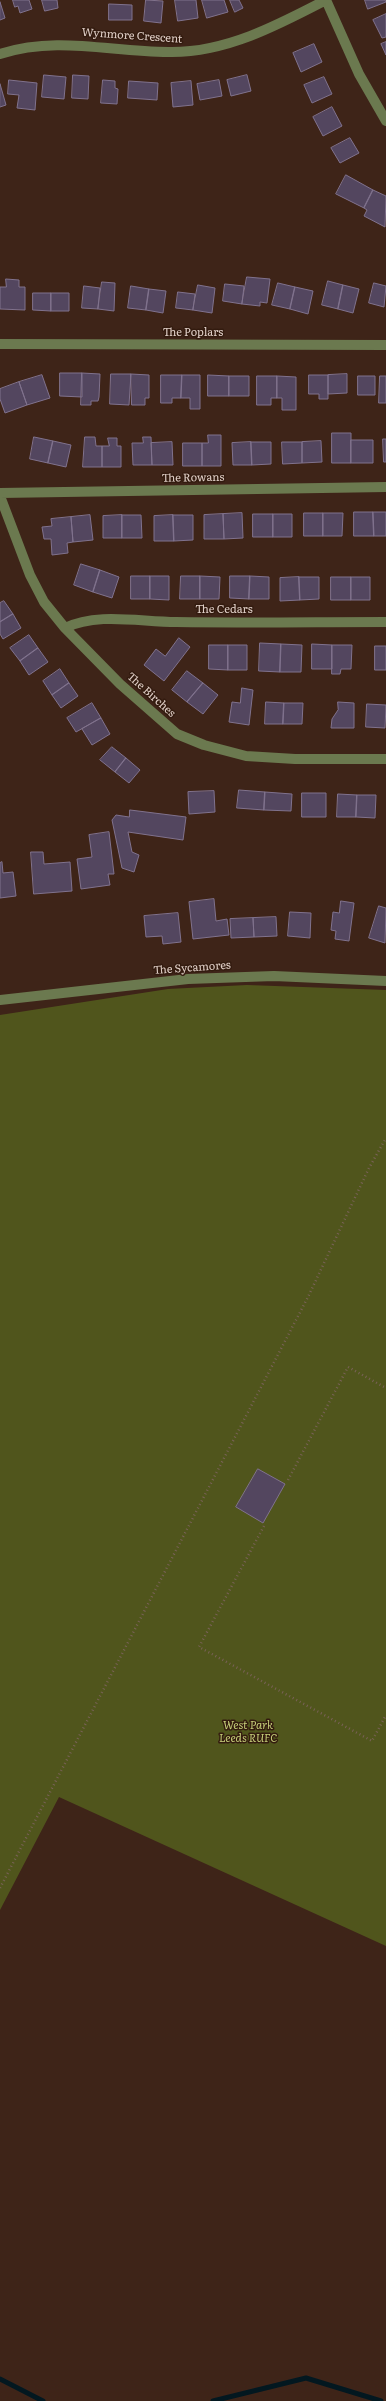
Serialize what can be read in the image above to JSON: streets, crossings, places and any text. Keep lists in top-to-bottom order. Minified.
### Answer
{"streets":{"street":["Wynmore Crescent","The Poplars","The Rowans","The Cedars","The Birches","The Sycamores"]},"crossings":[["The Rowans","The Birches"],["The Cedars","The Birches"]],"parks":["West Park Leeds RUFC"]}
